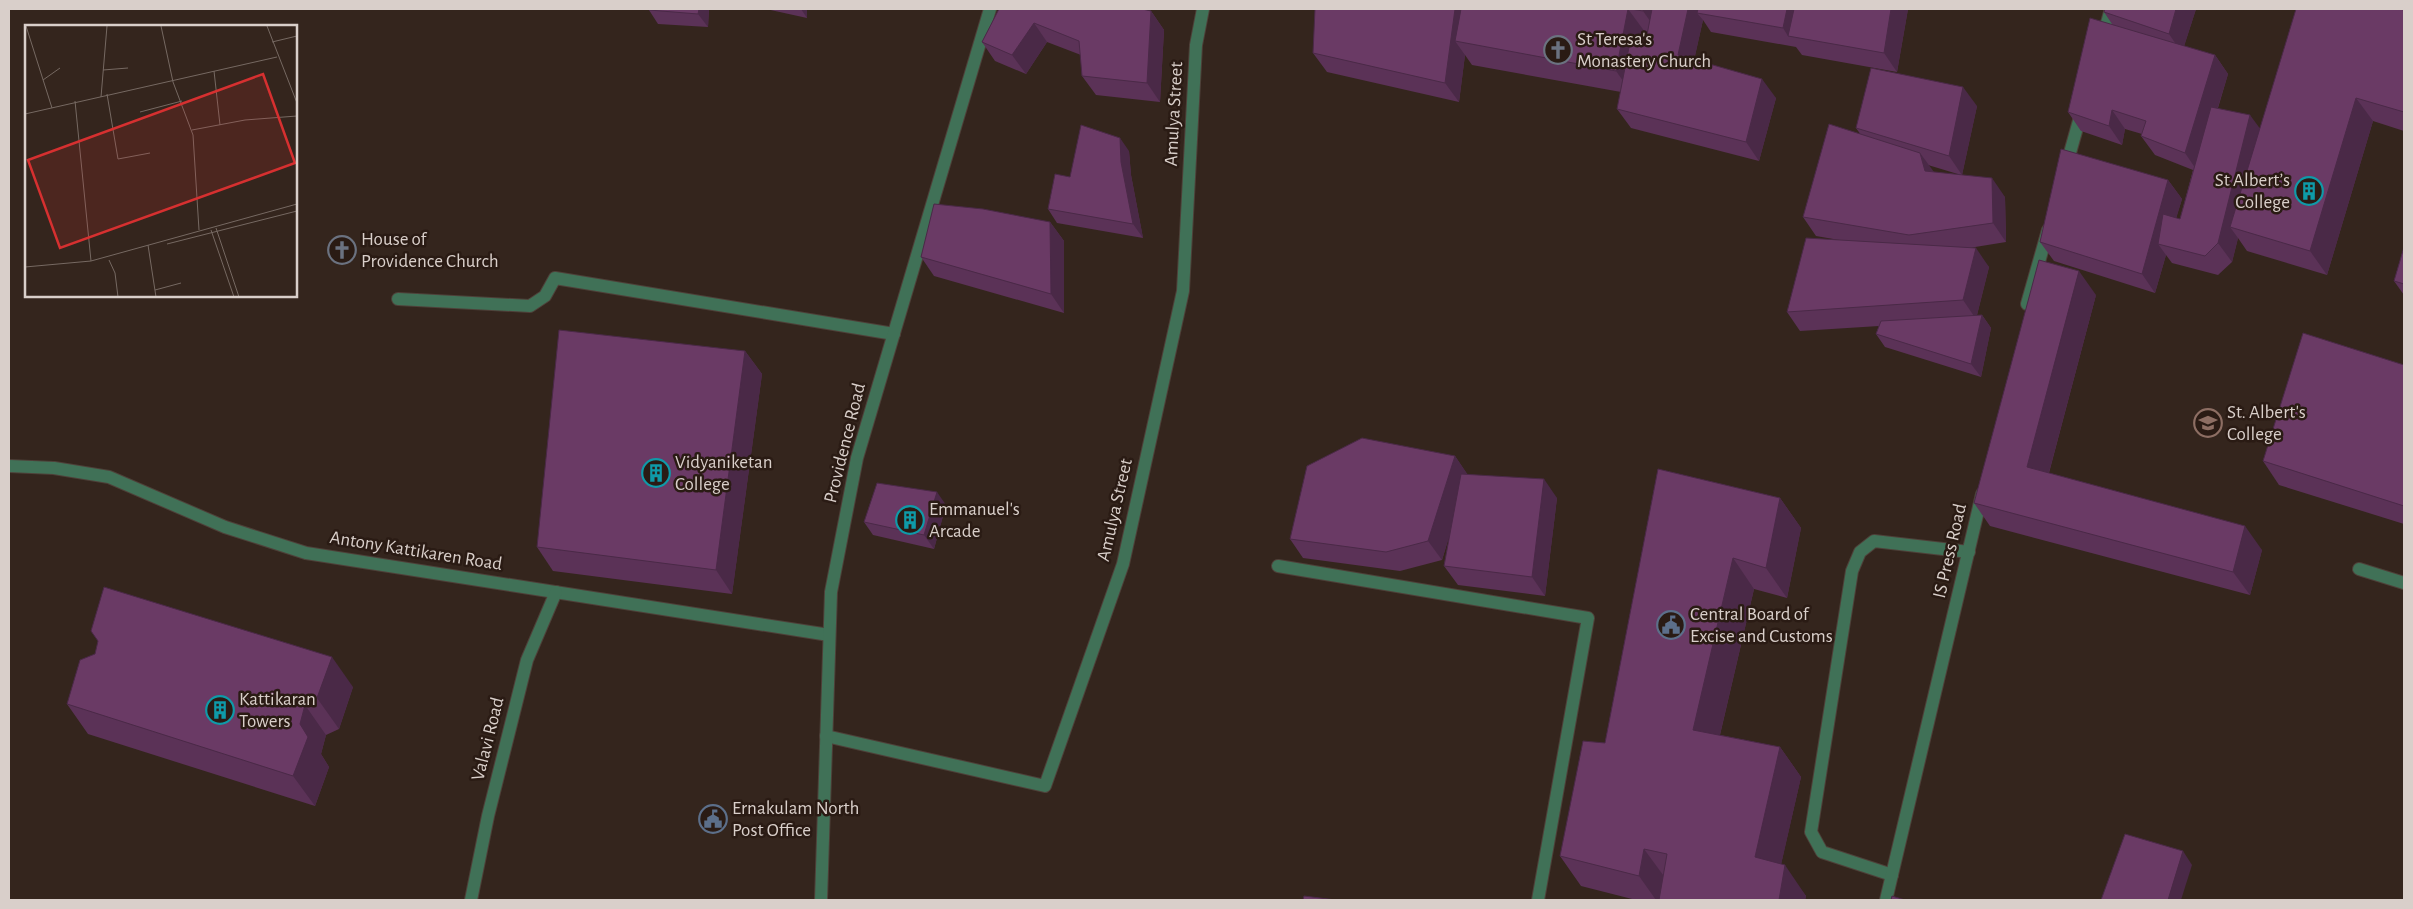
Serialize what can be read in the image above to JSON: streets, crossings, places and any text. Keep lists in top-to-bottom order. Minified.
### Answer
{"streets":{"street":["Amulya Street","Providence Road","Antony Kattikaren Road","IS Press Road","Valavi Road"]},"crossings":[["Amulya Street","Providence Road"],["Providence Road","Antony Kattikaren Road"],["Antony Kattikaren Road","Valavi Road"]],"places":{"church":["St Teresa's Monastery Church","House of Providence Church"],"building":["St Albert’s College","Vidyaniketan College","Emmanuel's Arcade","Kattikaran Towers"],"school or university":["St. Albert's College"],"public building":["Central Board of Excise and Customs","Ernakulam North Post Office"]}}
